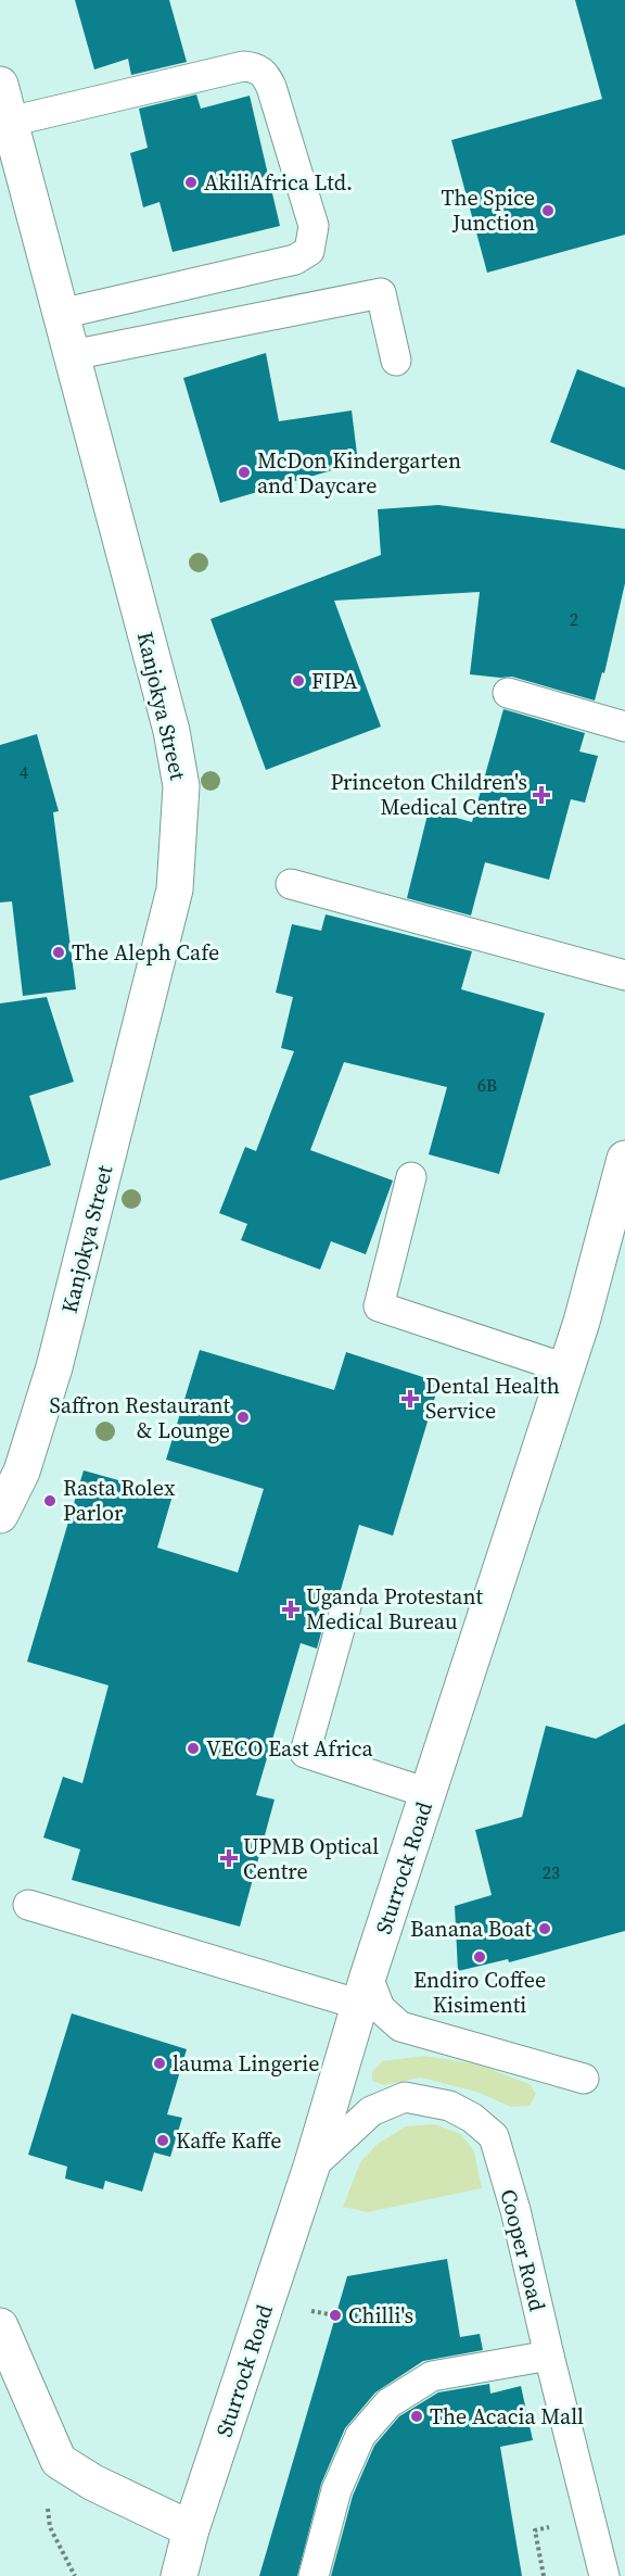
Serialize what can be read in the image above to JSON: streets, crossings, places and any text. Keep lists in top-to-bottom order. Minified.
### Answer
{"streets":{"street":["Kanjokya Street","Sturrock Road"],"lane":["Cooper Road"]},"crossings":[["Sturrock Road","Cooper Road"]],"places":{"other":["AkiliAfrica Ltd.","The Spice Junction","McDon Kindergarten and Daycare","FIPA","The Aleph Cafe","Saffron Restaurant & Lounge","Rasta Rolex Parlor","VECO East Africa","Banana Boat","Endiro Coffee Kisimenti","lauma Lingerie","Kaffe Kaffe","Chilli's","The Acacia Mall"],"health":["Princeton Children's Medical Centre","Dental Health Service","Uganda Protestant Medical Bureau","UPMB Optical Centre"]},"house_numbers":["2","4","6B","23"]}
